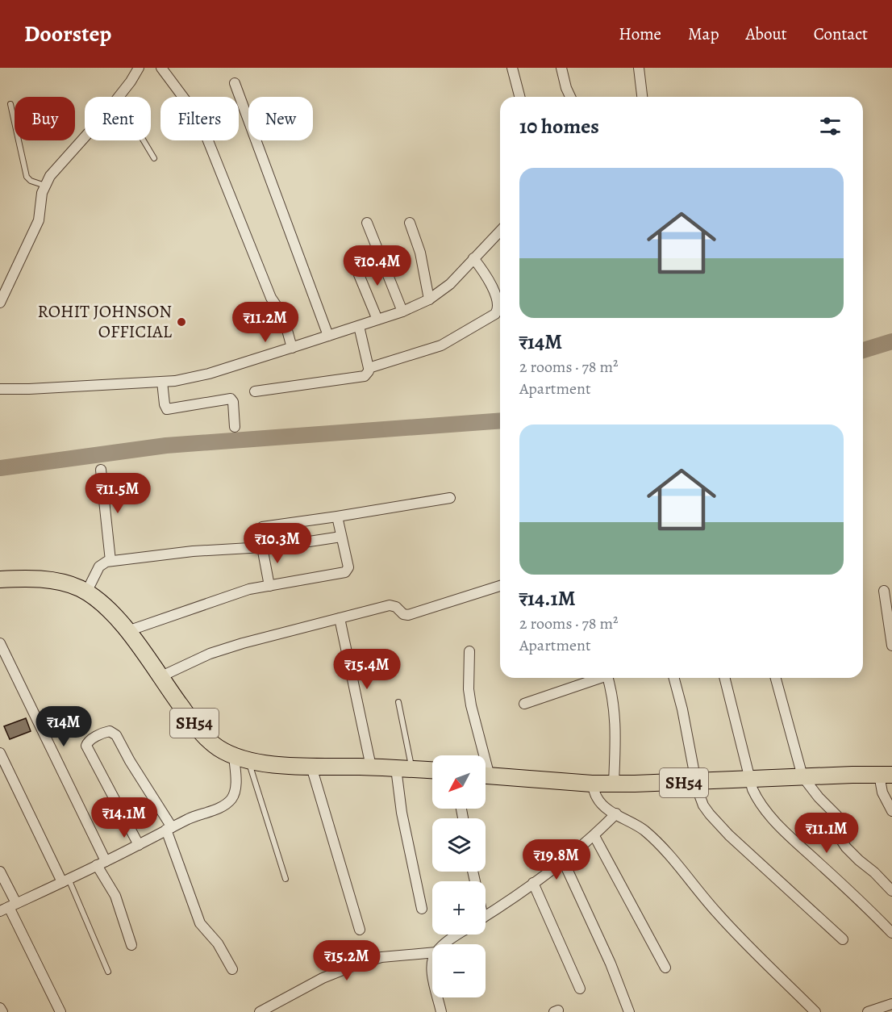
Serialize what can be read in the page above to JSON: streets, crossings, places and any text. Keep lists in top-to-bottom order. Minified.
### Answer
{"streets":{"main road":["SH54"]},"places":["ROHIT JOHNSON OFFICIAL"],"north":"bottom left","page":{"header":"Doorstep","nav":["Home","Map","About","Contact"],"chip":["Buy","Rent","Filters","New"],"heading":"10 homes","list":[{"name":"₹14M","note":"2 rooms · 78 m² · Apartment"},{"name":"₹14.1M","note":"2 rooms · 78 m² · Apartment"}],"price":["₹10.4M","₹11.2M","₹11.5M","₹10.3M","₹15.4M","₹14M","₹14.1M","₹11.1M","₹19.8M","₹15.2M"],"map_buttons":["+","−"]}}
